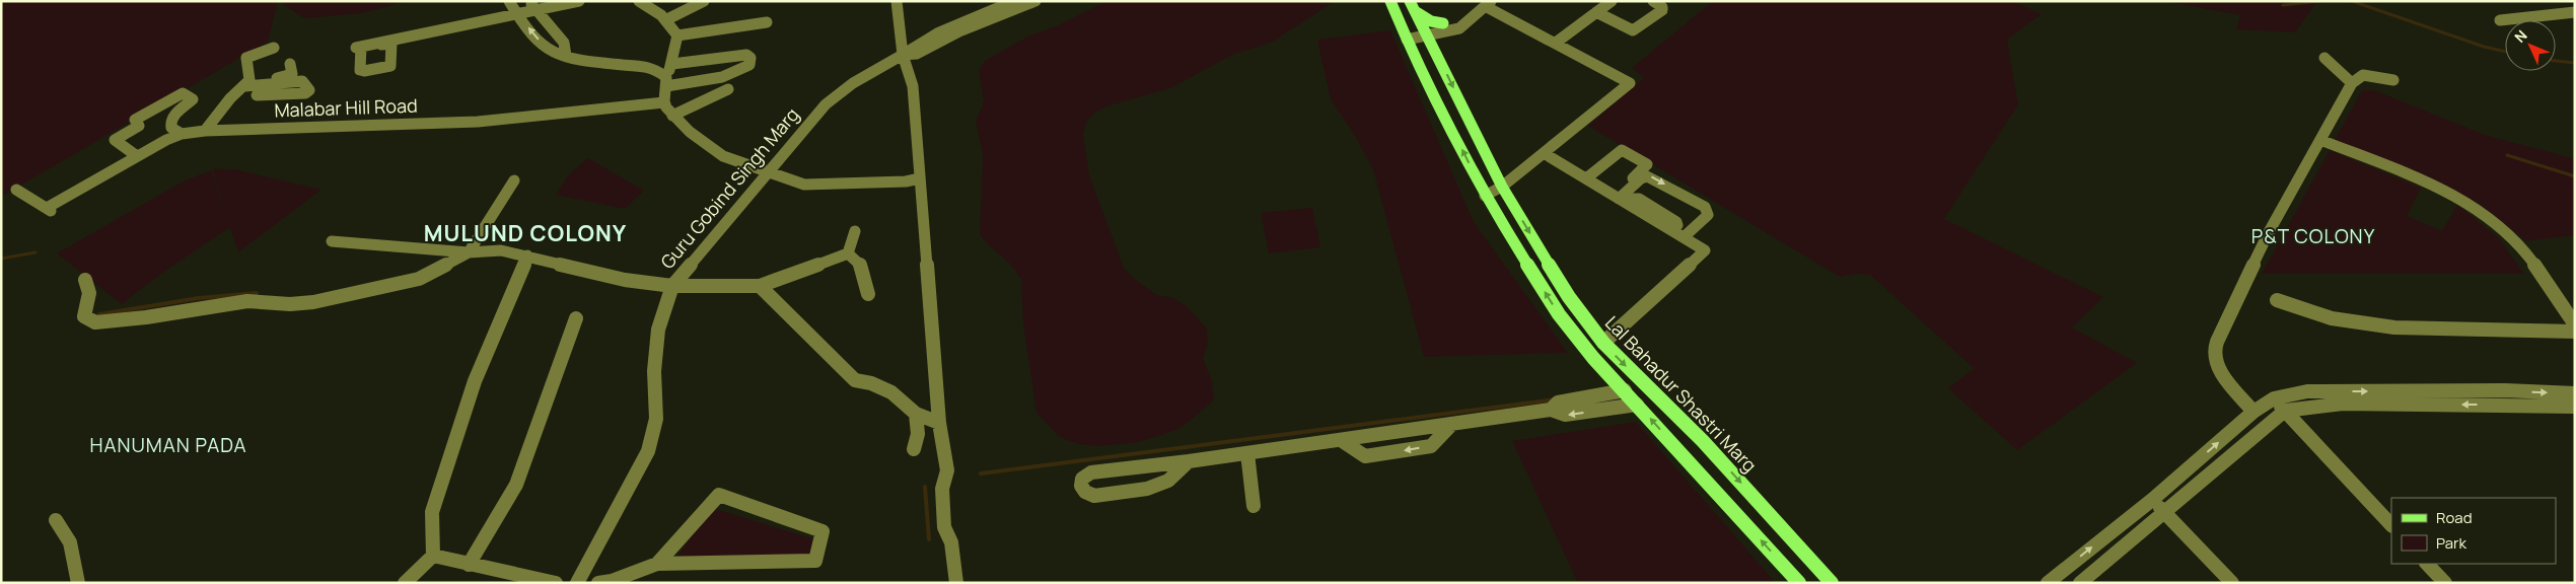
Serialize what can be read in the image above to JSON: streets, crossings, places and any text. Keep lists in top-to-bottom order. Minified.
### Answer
{"streets":{"main road":["Lal Bahadur Shastri Marg"],"street":["Malabar Hill Road","Guru Gobind Singh Marg"]},"districts":["MULUND COLONY","P&T COLONY","HANUMAN PADA"],"legend":["Road","Park"],"north":"top left"}
